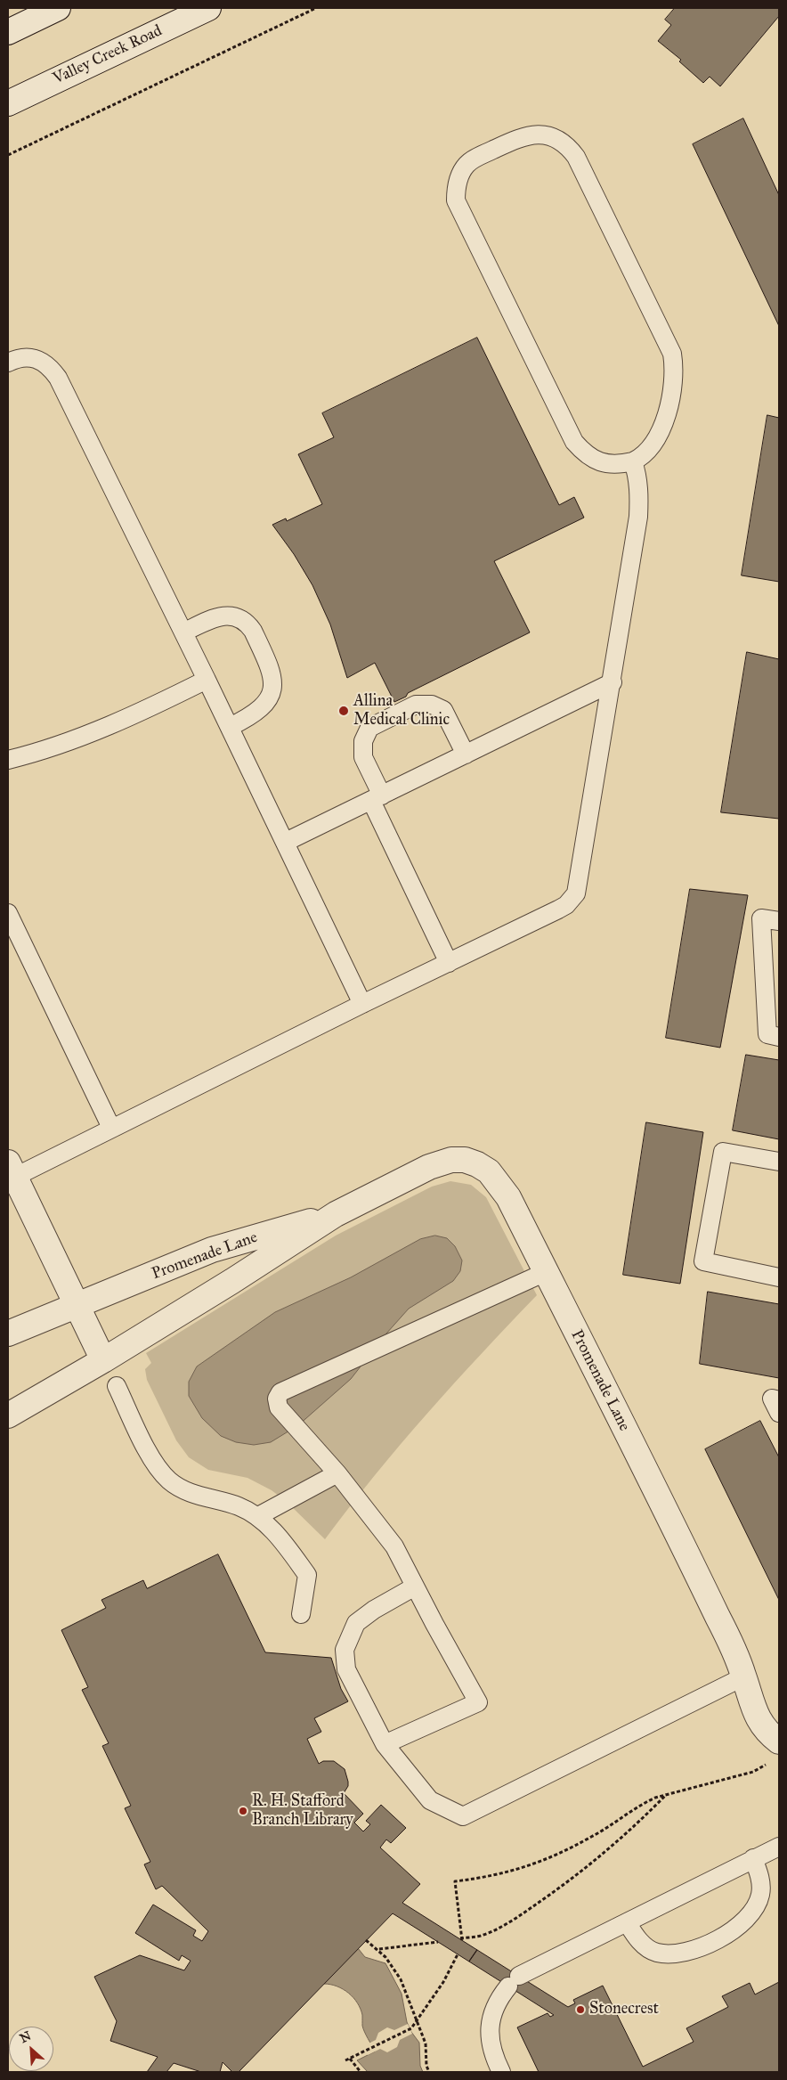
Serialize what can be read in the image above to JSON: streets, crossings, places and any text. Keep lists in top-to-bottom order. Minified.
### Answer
{"streets":{"street":["Valley Creek Road","Promenade Lane"]},"places":["Allina Medical Clinic","R. H. Stafford Branch Library","Stonecrest"],"north":"top left"}
